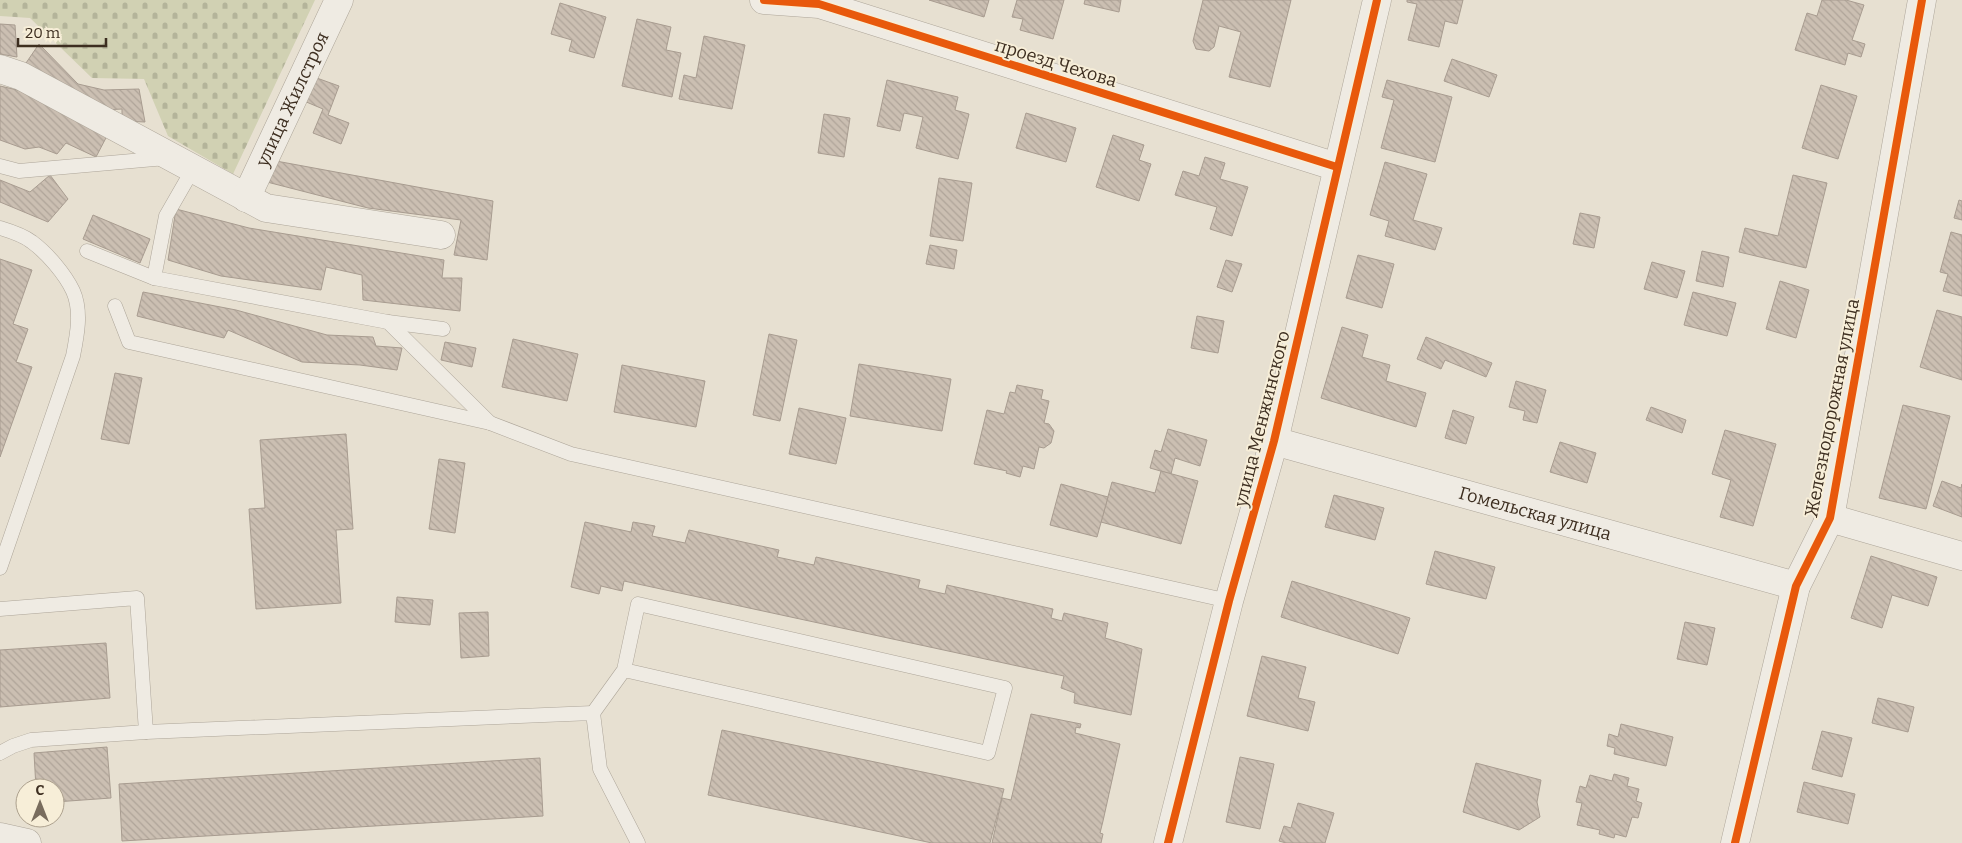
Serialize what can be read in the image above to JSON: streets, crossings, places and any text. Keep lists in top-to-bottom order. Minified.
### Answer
{"streets":{"street":["проезд Чехова","улица Жилстроя","Железнодорожная улица","улица Менжинского","Гомельская улица"]},"crossings":[["проезд Чехова","улица Менжинского"],["Железнодорожная улица","Гомельская улица"],["улица Менжинского","Гомельская улица"]],"scale_bar":"20 m","north":"top"}
